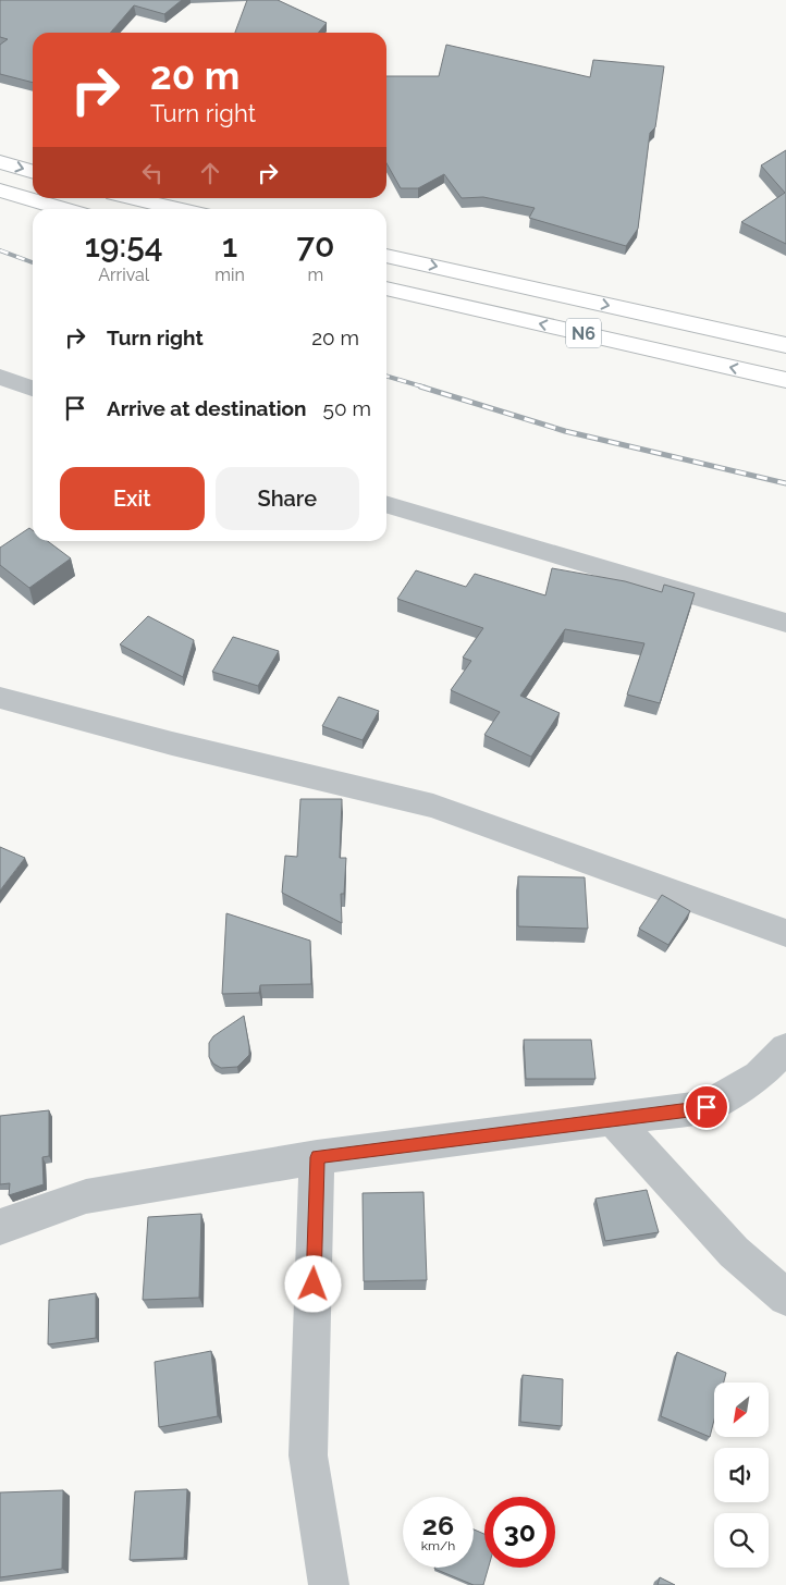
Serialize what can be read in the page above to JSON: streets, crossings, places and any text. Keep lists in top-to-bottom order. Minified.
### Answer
{"streets":{"highway":["N6"]},"north":"bottom left","page":{"turn":["20 m","Turn right"],"eta":["19:54","Arrival","1","min","70","m"],"list":[{"name":"Turn right","value":"20 m"},{"name":"Arrive at destination","value":"50 m"}],"buttons":["Exit","Share"],"speed":"26 km/h","limit":"30"}}
